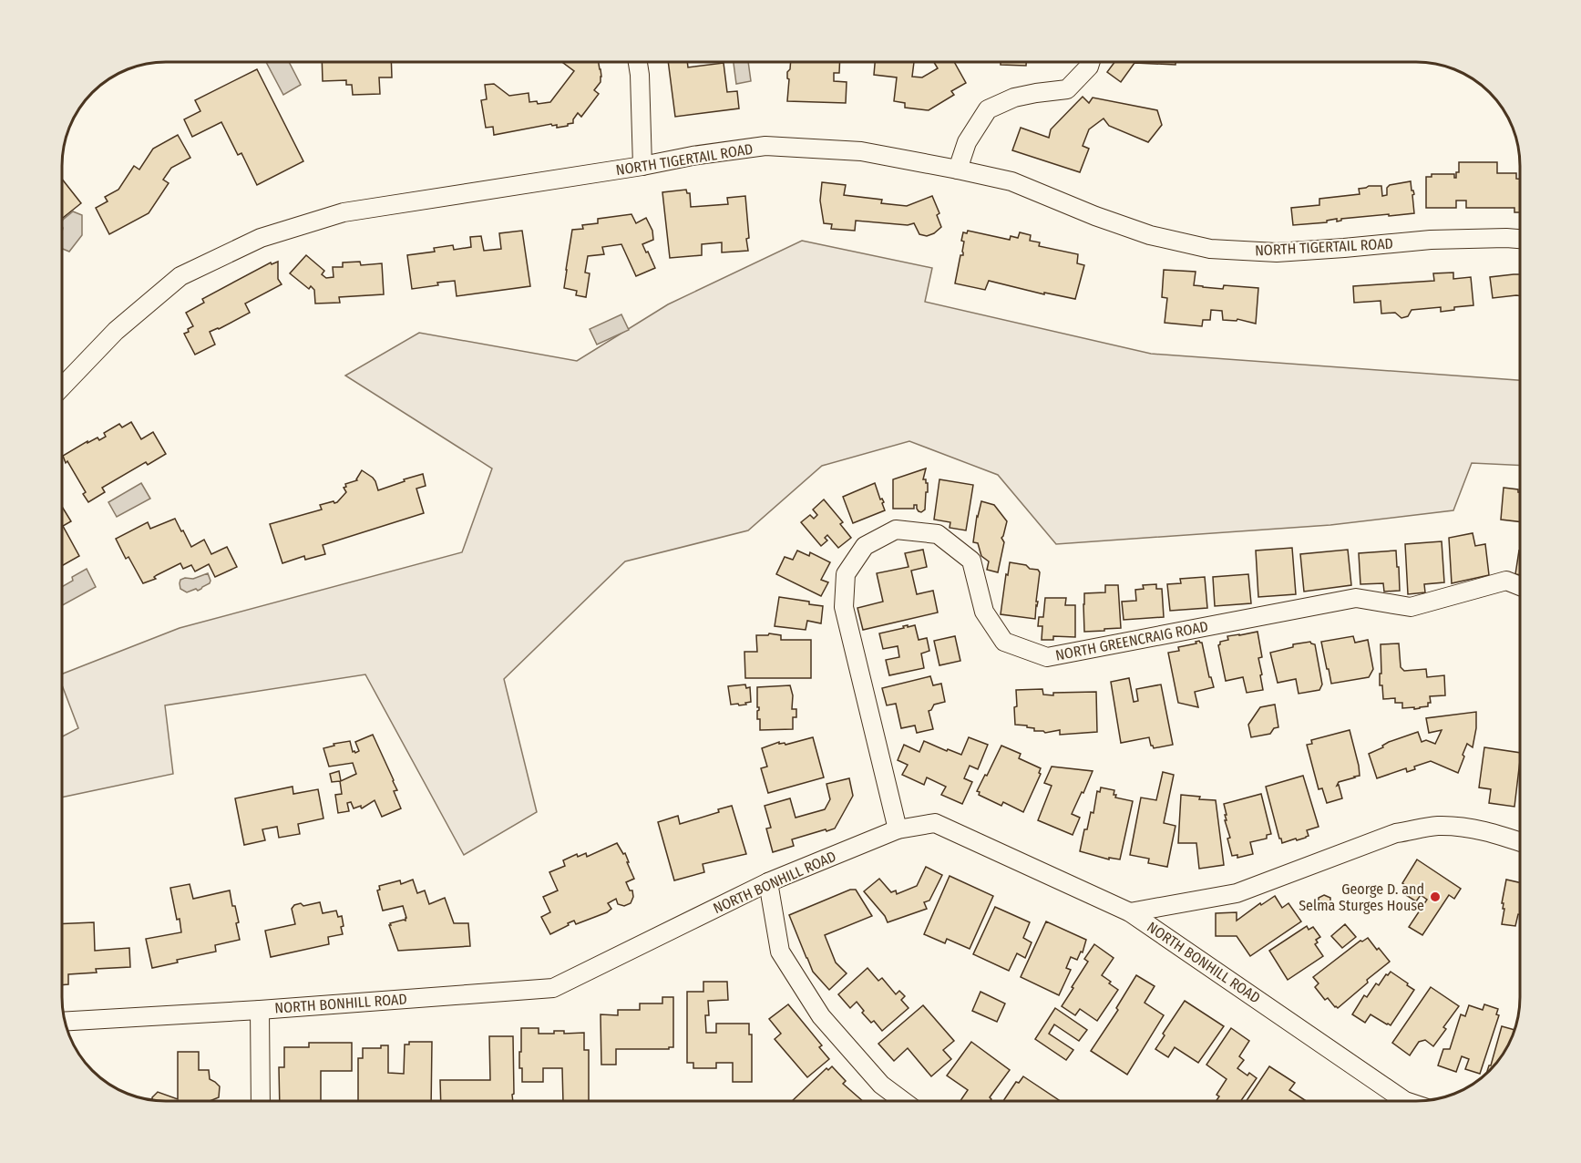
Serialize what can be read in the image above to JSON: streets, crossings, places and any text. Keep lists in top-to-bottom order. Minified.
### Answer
{"streets":{"street":["NORTH TIGERTAIL ROAD","NORTH GREENCRAIG ROAD","NORTH BONHILL ROAD"]},"crossings":[["NORTH GREENCRAIG ROAD","NORTH BONHILL ROAD"]],"places":["George D. and Selma Sturges House"]}
